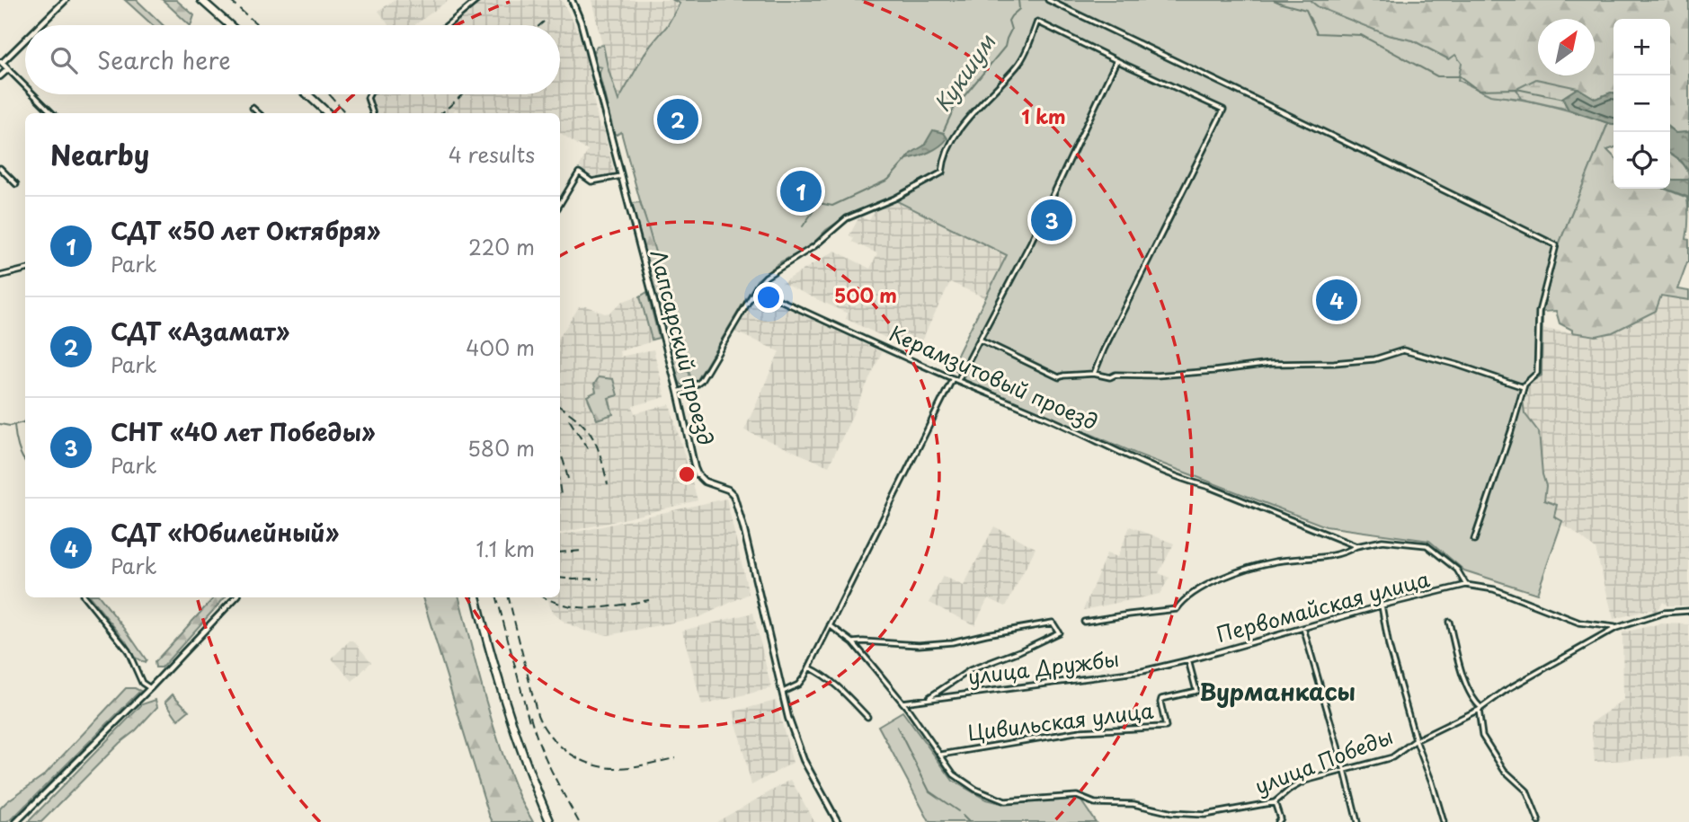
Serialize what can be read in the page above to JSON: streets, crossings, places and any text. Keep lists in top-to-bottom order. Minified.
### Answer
{"streets":{"street":["Лапсарский проезд","Керамзитовый проезд","Первомайская улица","улица Дружбы","Цивильская улица","улица Победы"]},"crossings":[["Первомайская улица","улица Дружбы"],["Первомайская улица","Цивильская улица"],["улица Дружбы","Цивильская улица"],["улица Дружбы","улица Победы"],["Цивильская улица","улица Победы"]],"districts":["Вурманкасы"],"water":["Кукшум"],"north":"top right","page":{"map_buttons":["+","−"],"search":"Search here","pins":["2","1","3","4"],"heading":["Nearby","4 results"],"list":[{"mark":"1","name":"СДТ «50 лет Октября»","note":"Park","value":"220 m"},{"mark":"2","name":"СДТ «Азамат»","note":"Park","value":"400 m"},{"mark":"3","name":"СНТ «40 лет Победы»","note":"Park","value":"580 m"},{"mark":"4","name":"СДТ «Юбилейный»","note":"Park","value":"1.1 km"}]},"rings":["1 km","500 m"]}
